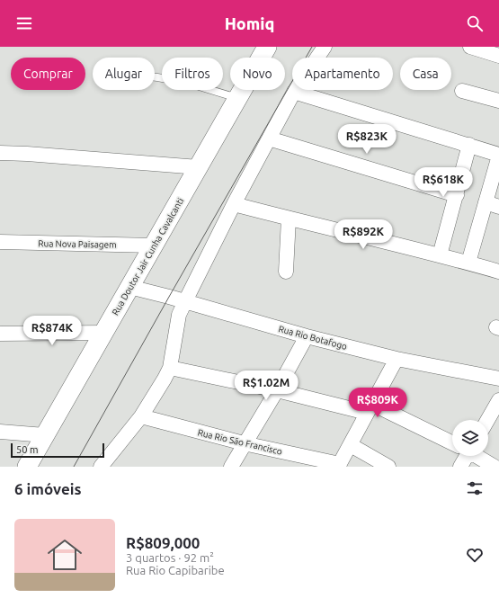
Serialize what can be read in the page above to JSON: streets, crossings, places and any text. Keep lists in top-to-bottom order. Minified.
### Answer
{"streets":{"street":["Rua Nova Paisagem","Rua Doutor Jair Cunha Cavalcanti","Rua Rio Botafogo","Rua Rio São Francisco"]},"crossings":[["Rua Nova Paisagem","Rua Doutor Jair Cunha Cavalcanti"],["Rua Doutor Jair Cunha Cavalcanti","Rua Rio Botafogo"]],"scale_bar":"50 m","page":{"header":"Homiq","chip":["Comprar","Alugar","Filtros","Novo","Apartamento","Casa"],"price":["R$823K","R$618K","R$892K","R$874K","R$1.02M","R$809K"],"scale":"50 m","heading":"6 imóveis","list":[{"name":"R$809,000","note":"3 quartos · 92 m² · Rua Rio Capibaribe"}]}}
